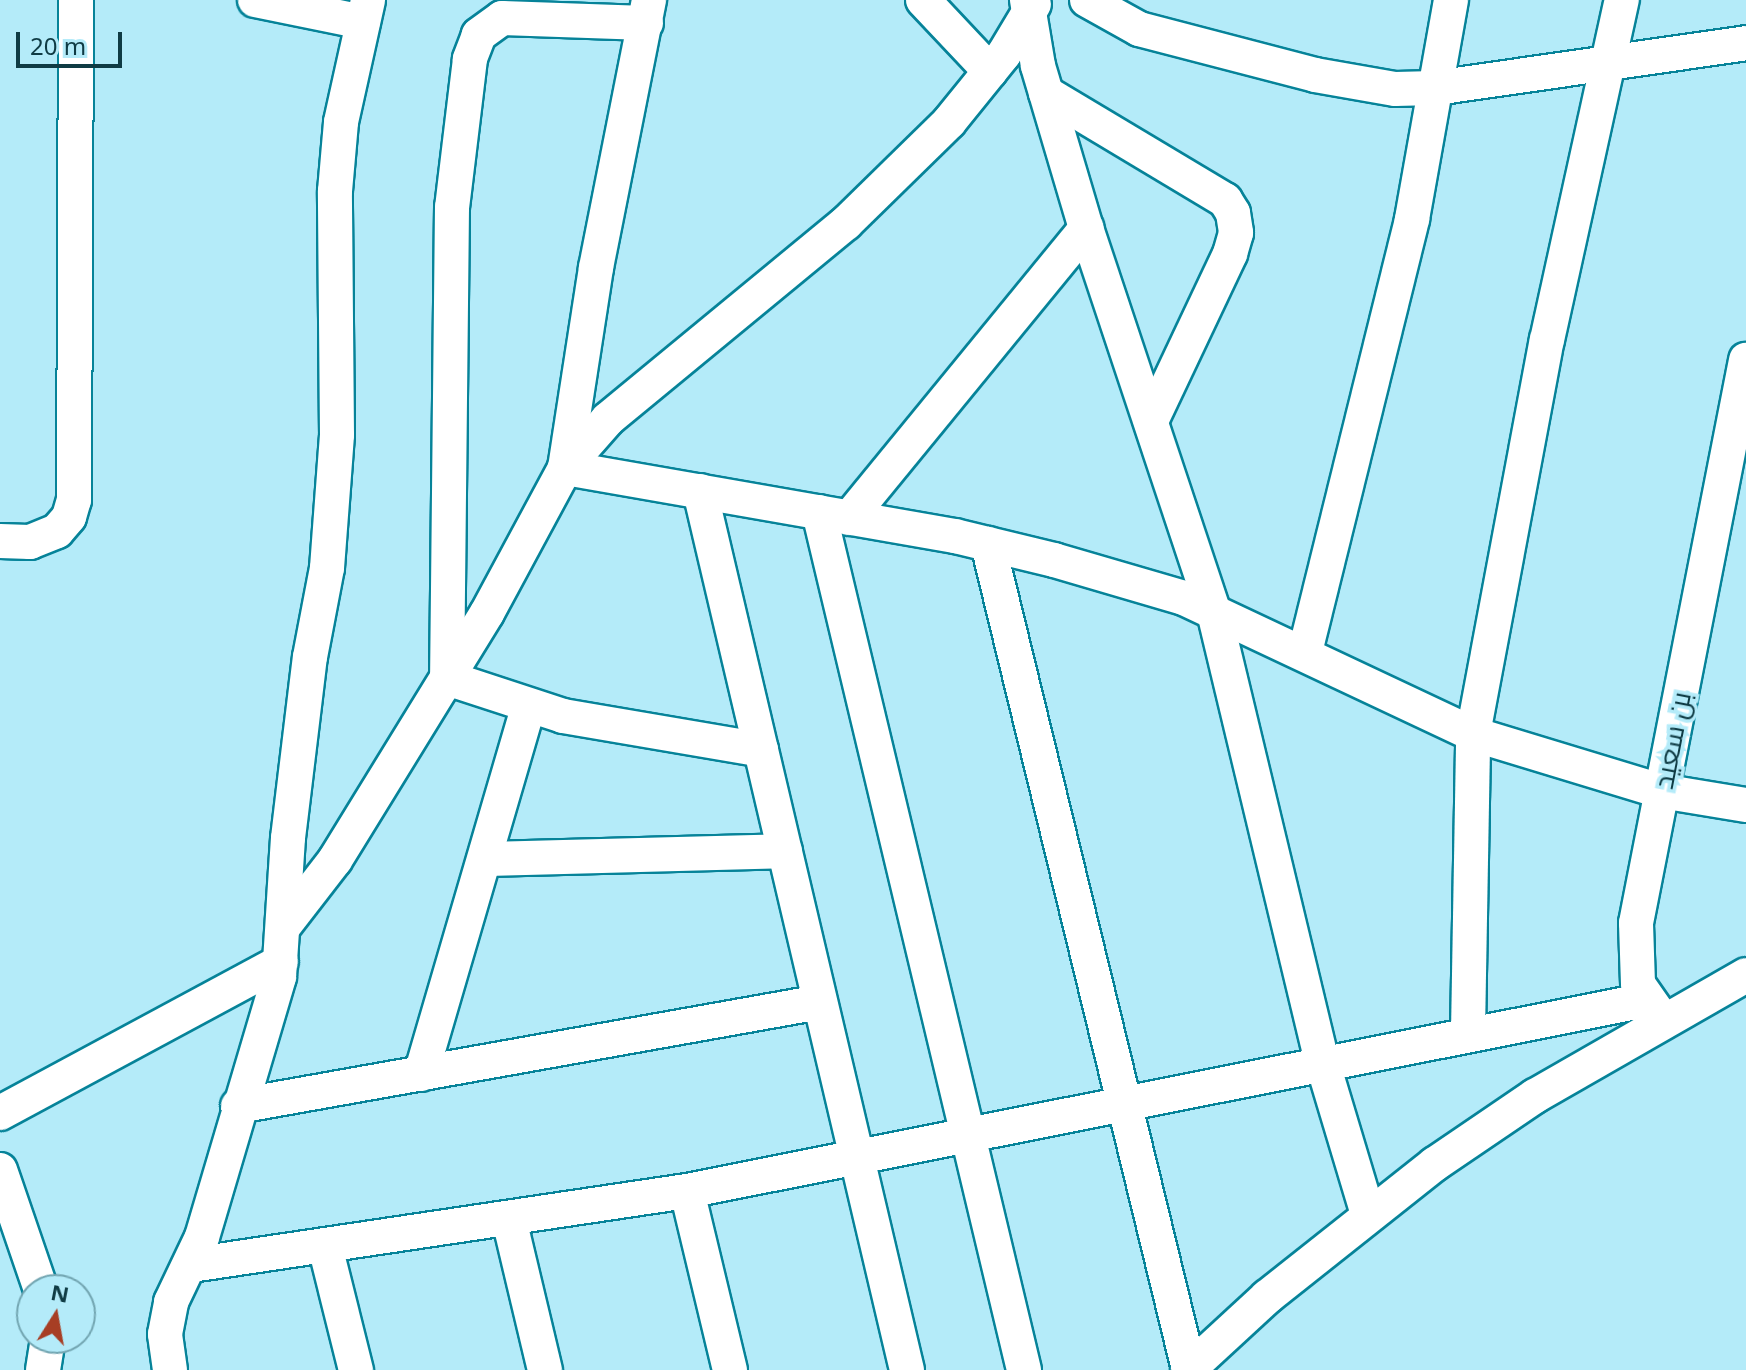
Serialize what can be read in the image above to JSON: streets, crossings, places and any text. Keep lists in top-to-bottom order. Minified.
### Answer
{"streets":{"street":["بن سعيد"]},"scale_bar":"20 m","north":"top"}
